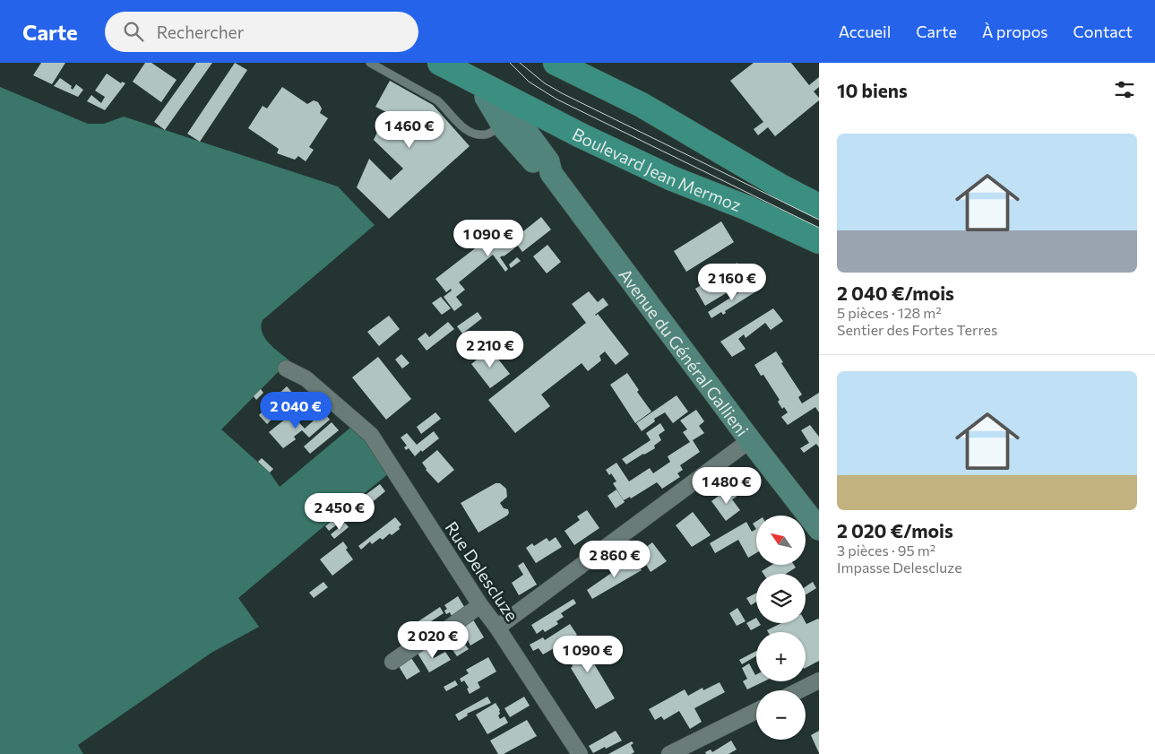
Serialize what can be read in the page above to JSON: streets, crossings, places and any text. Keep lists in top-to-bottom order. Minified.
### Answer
{"streets":{"main road":["Boulevard Jean Mermoz"],"street":["Avenue du Général Gallieni","Rue Delescluze"]},"crossings":[["Boulevard Jean Mermoz","Avenue du Général Gallieni"]],"north":"top left","page":{"header":"Carte","search":"Rechercher","nav":["Accueil","Carte","À propos","Contact"],"heading":"10 biens","price":["1 460 €","1 090 €","2 160 €","2 210 €","2 040 €","1 480 €","2 450 €","2 860 €","2 020 €","1 090 €"],"list":[{"name":"2 040 €/mois","note":"5 pièces · 128 m² · Sentier des Fortes Terres"},{"name":"2 020 €/mois","note":"3 pièces · 95 m² · Impasse Delescluze"}],"map_buttons":["+","−"]}}
